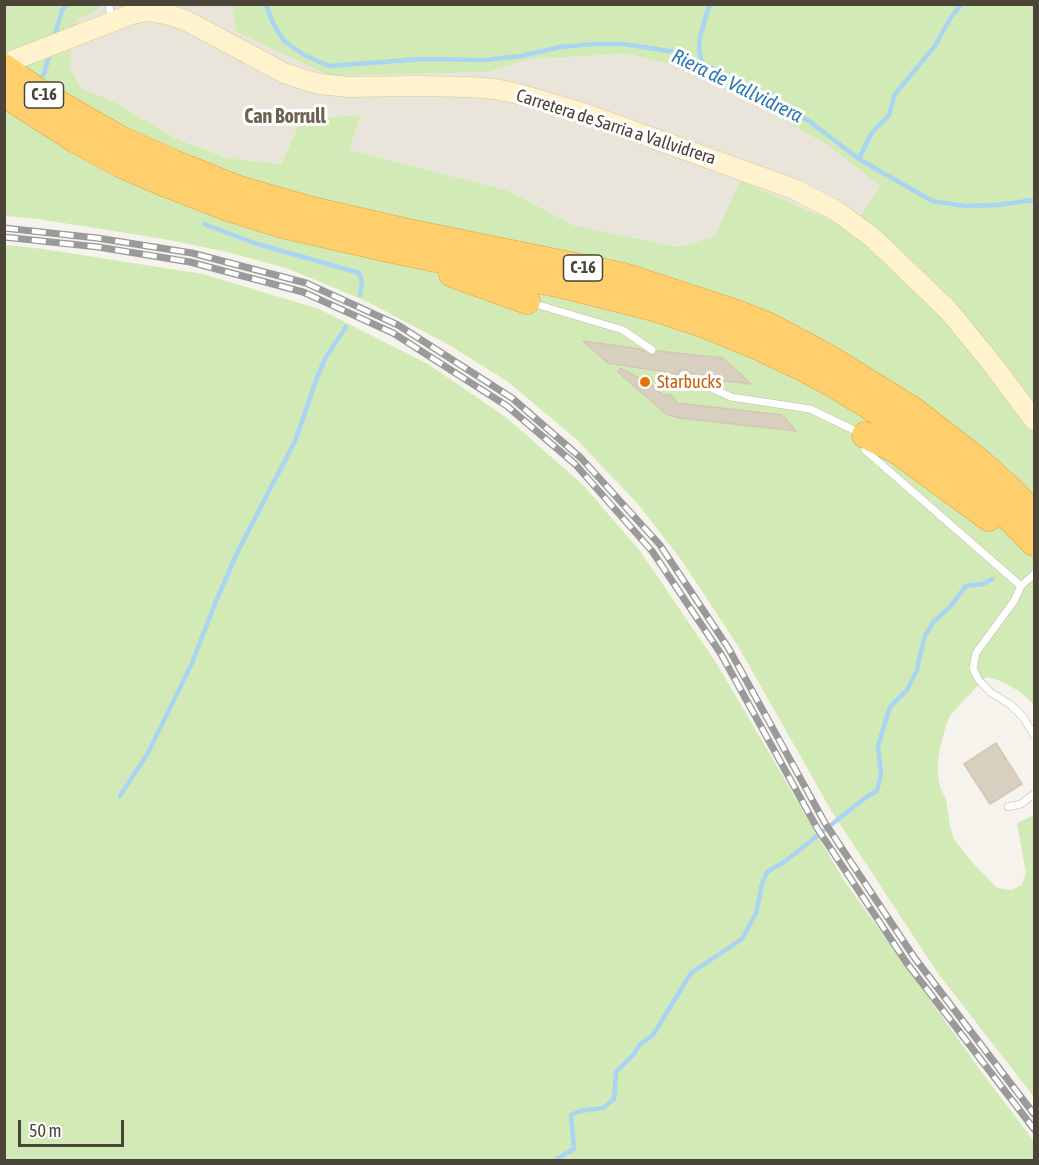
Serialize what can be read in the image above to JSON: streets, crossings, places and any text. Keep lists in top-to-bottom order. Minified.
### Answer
{"streets":{"highway":["C-16"],"main road":["Carretera de Sarria a Vallvidrera"]},"crossings":[["C-16","Carretera de Sarria a Vallvidrera"]],"districts":["Can Borrull"],"water":["Riera de Vallvidrera"],"places":["Starbucks"],"scale_bar":"50 m"}
